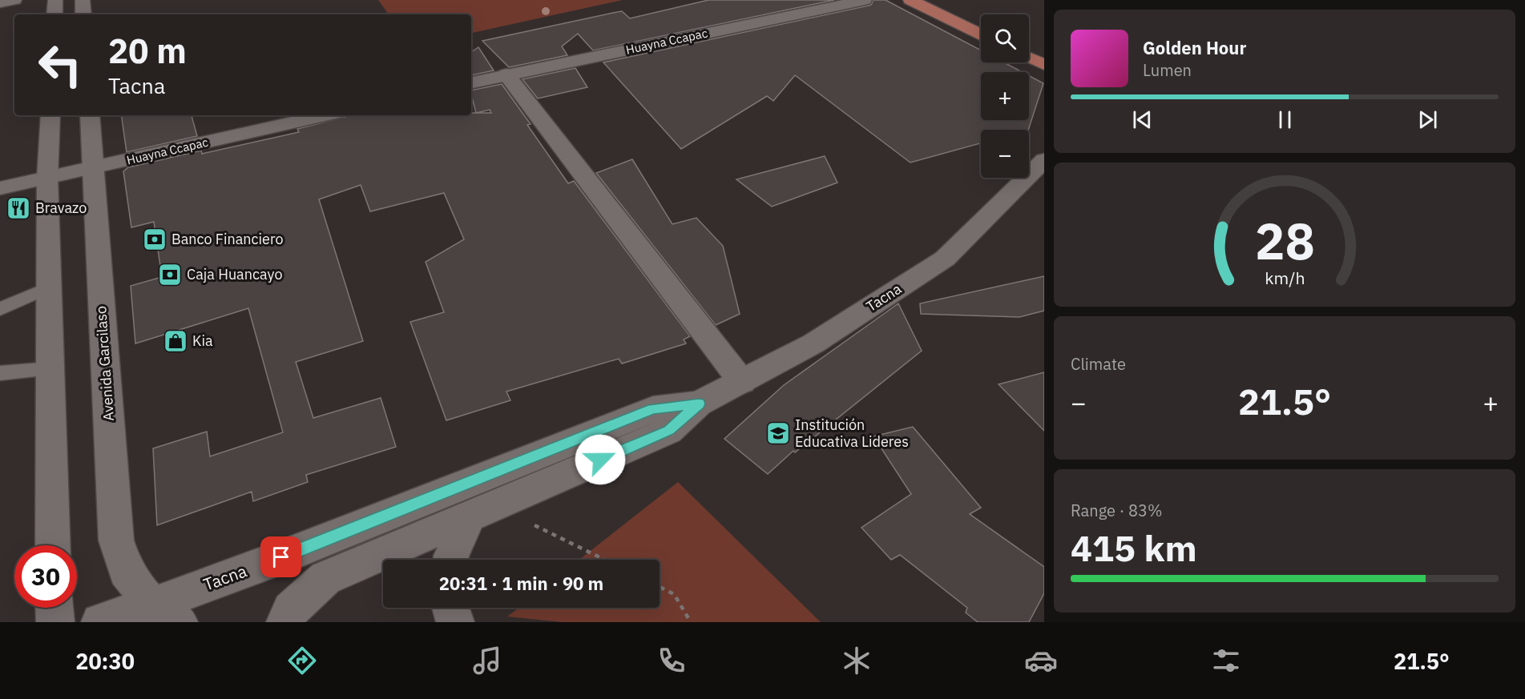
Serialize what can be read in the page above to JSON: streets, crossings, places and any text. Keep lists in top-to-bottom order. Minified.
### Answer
{"streets":{"street":["Huayna Ccapac","Tacna","Avenida Garcilaso"]},"crossings":[["Huayna Ccapac","Avenida Garcilaso"],["Tacna","Avenida Garcilaso"]],"places":{"restaurant":["Bravazo"],"bank":["Banco Financiero","Caja Huancayo"],"shop":["Kia"],"school or university":["Institución Educativa Lideres"]},"page":{"map_buttons":["+","−"],"turn":["20 m","Tacna"],"song":["Golden Hour","Lumen"],"tile":["Climate",["Range · 83%","415 km"]],"heat":["−","21.5°","+"],"limit":"30","trip":"20:31 · 1 min · 90 m","tabs":["20:30","21.5°"],"gauge":["28","km/h"]}}
